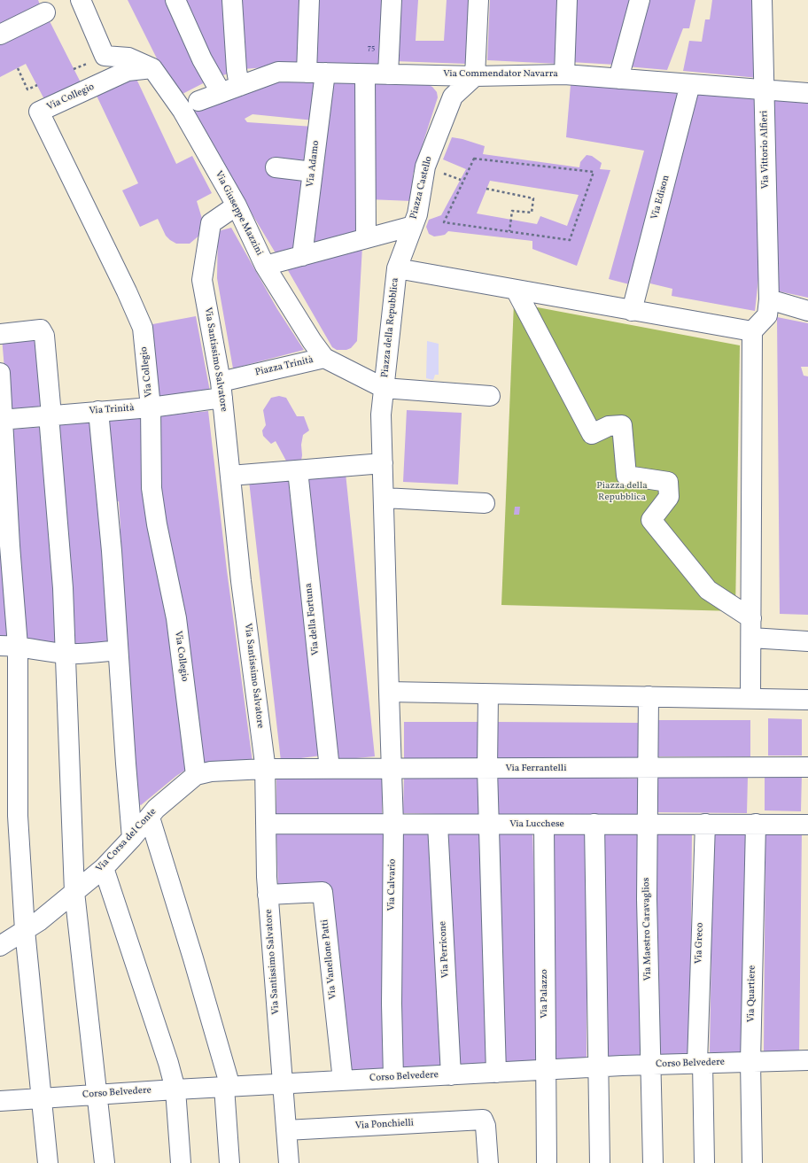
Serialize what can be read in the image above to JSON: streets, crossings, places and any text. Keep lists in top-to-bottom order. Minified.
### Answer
{"streets":{"street":["Via Commendator Navarra","Via Collegio","Via Vittorio Alfieri","Via Adamo","Piazza Castello","Via Edison","Via Giuseppe Mazzini","Piazza della Repubblica","Via Santissimo Salvatore","Piazza Trinità","Via Trinità","Via della Fortuna","Via Ferrantelli","Via Lucchese","Via Corsa del Conte","Via Calvario","Via Maestro Caravaglios","Via Greco","Via Perricone","Via Vanellone Patti","Via Palazzo","Via Quartiere","Corso Belvedere","Via Ponchielli"]},"crossings":[["Via Commendator Navarra","Via Vittorio Alfieri"],["Via Commendator Navarra","Via Adamo"],["Via Commendator Navarra","Piazza Castello"],["Via Commendator Navarra","Via Edison"],["Via Collegio","Via Giuseppe Mazzini"],["Via Collegio","Via Trinità"],["Via Collegio","Via Corsa del Conte"],["Via Vittorio Alfieri","Piazza della Repubblica"],["Piazza Castello","Piazza della Repubblica"],["Via Edison","Piazza della Repubblica"],["Via Giuseppe Mazzini","Via Santissimo Salvatore"],["Via Giuseppe Mazzini","Piazza Trinità"],["Piazza della Repubblica","Piazza Trinità"],["Piazza della Repubblica","Via Calvario"],["Via Santissimo Salvatore","Piazza Trinità"],["Via Santissimo Salvatore","Via Trinità"],["Via Santissimo Salvatore","Via Ferrantelli"],["Via Santissimo Salvatore","Via Lucchese"],["Via Santissimo Salvatore","Via Corsa del Conte"],["Via Santissimo Salvatore","Via Vanellone Patti"],["Via Santissimo Salvatore","Corso Belvedere"],["Via Santissimo Salvatore","Via Ponchielli"],["Piazza Trinità","Via Trinità"],["Via della Fortuna","Via Ferrantelli"],["Via Ferrantelli","Via Corsa del Conte"],["Via Ferrantelli","Via Calvario"],["Via Ferrantelli","Via Maestro Caravaglios"],["Via Lucchese","Via Calvario"],["Via Lucchese","Via Maestro Caravaglios"],["Via Lucchese","Via Greco"],["Via Lucchese","Via Perricone"],["Via Lucchese","Via Palazzo"],["Via Lucchese","Via Quartiere"],["Via Calvario","Corso Belvedere"],["Via Maestro Caravaglios","Corso Belvedere"],["Via Greco","Corso Belvedere"],["Via Perricone","Corso Belvedere"],["Via Vanellone Patti","Corso Belvedere"],["Via Palazzo","Corso Belvedere"],["Via Quartiere","Corso Belvedere"]],"parks":["Piazza della Repubblica"],"house_numbers":["75"]}
